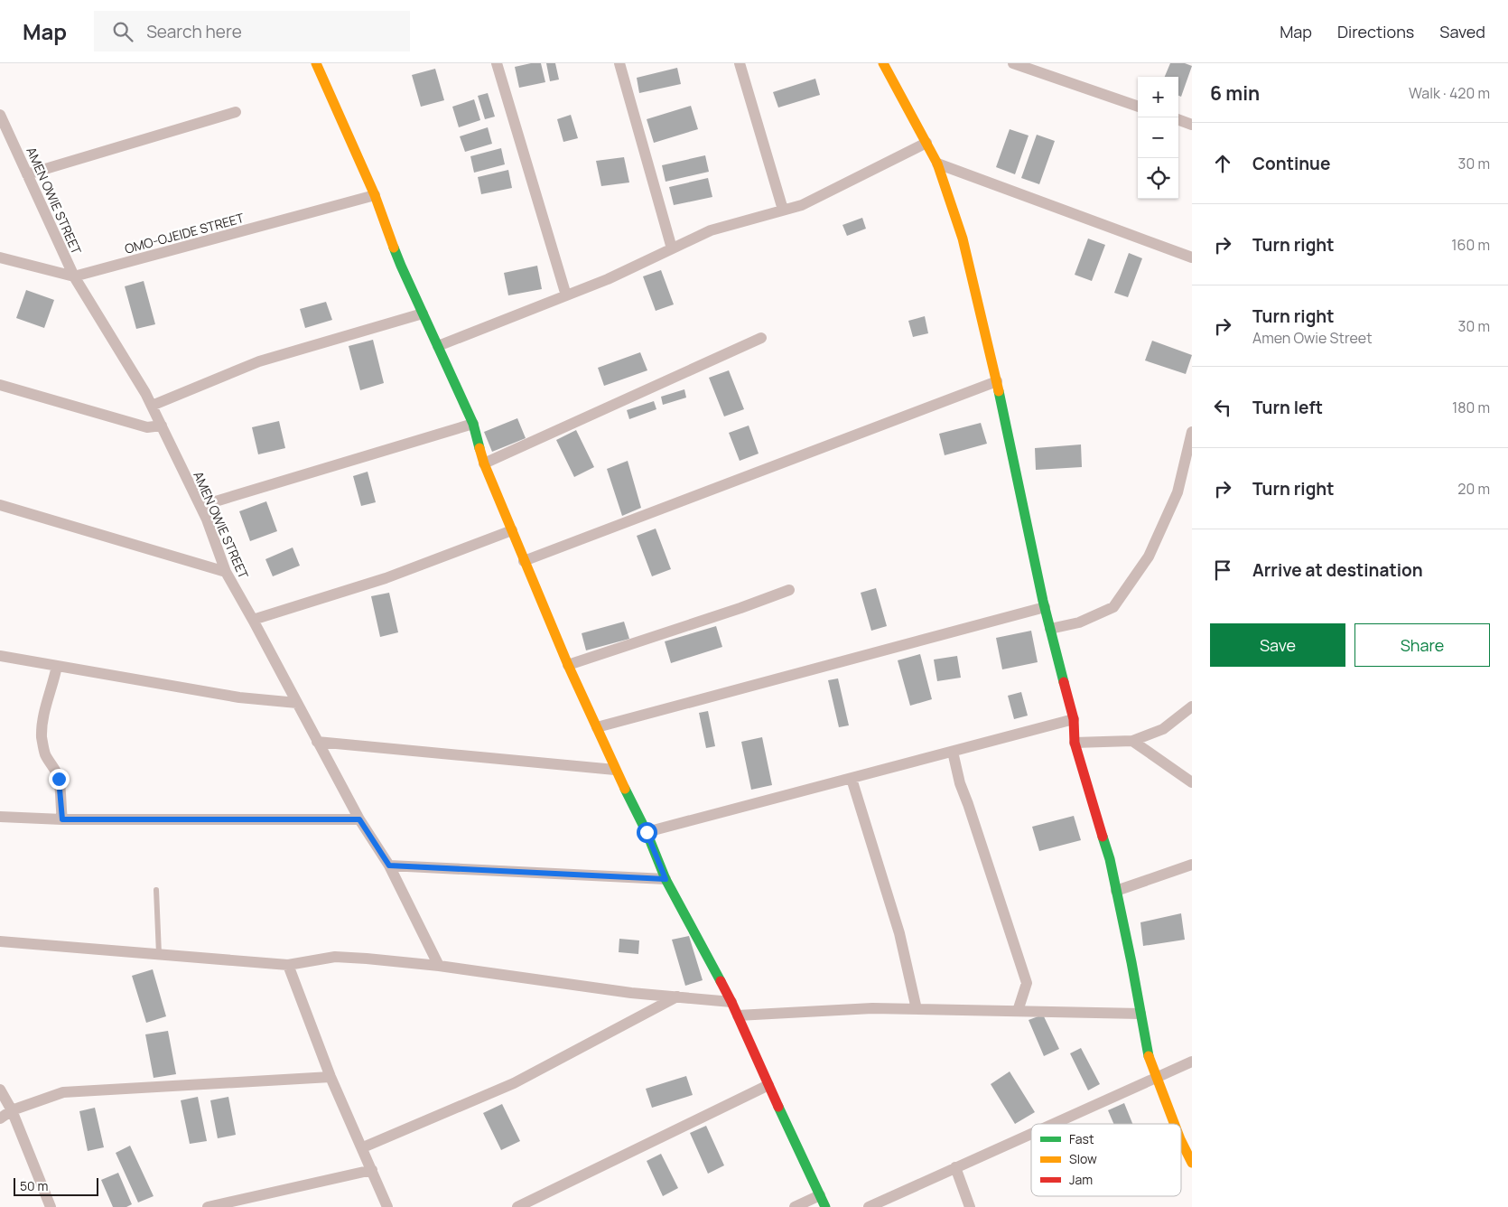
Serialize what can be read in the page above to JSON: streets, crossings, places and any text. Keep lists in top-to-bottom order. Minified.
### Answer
{"streets":{"street":["AMEN OWIE STREET","OMO-OJEIDE STREET"]},"crossings":[["AMEN OWIE STREET","OMO-OJEIDE STREET"]],"legend":["Fast","Slow","Jam"],"scale_bar":"50 m","page":{"header":"Map","search":"Search here","nav":["Map","Directions","Saved"],"heading":["6 min","Walk · 420 m"],"map_buttons":["+","−"],"list":[["Continue","30 m"],["Turn right","160 m"],["Turn right","Amen Owie Street","30 m"],["Turn left","180 m"],["Turn right","20 m"],"Arrive at destination"],"buttons":["Save","Share"],"scale":"50 m"}}
